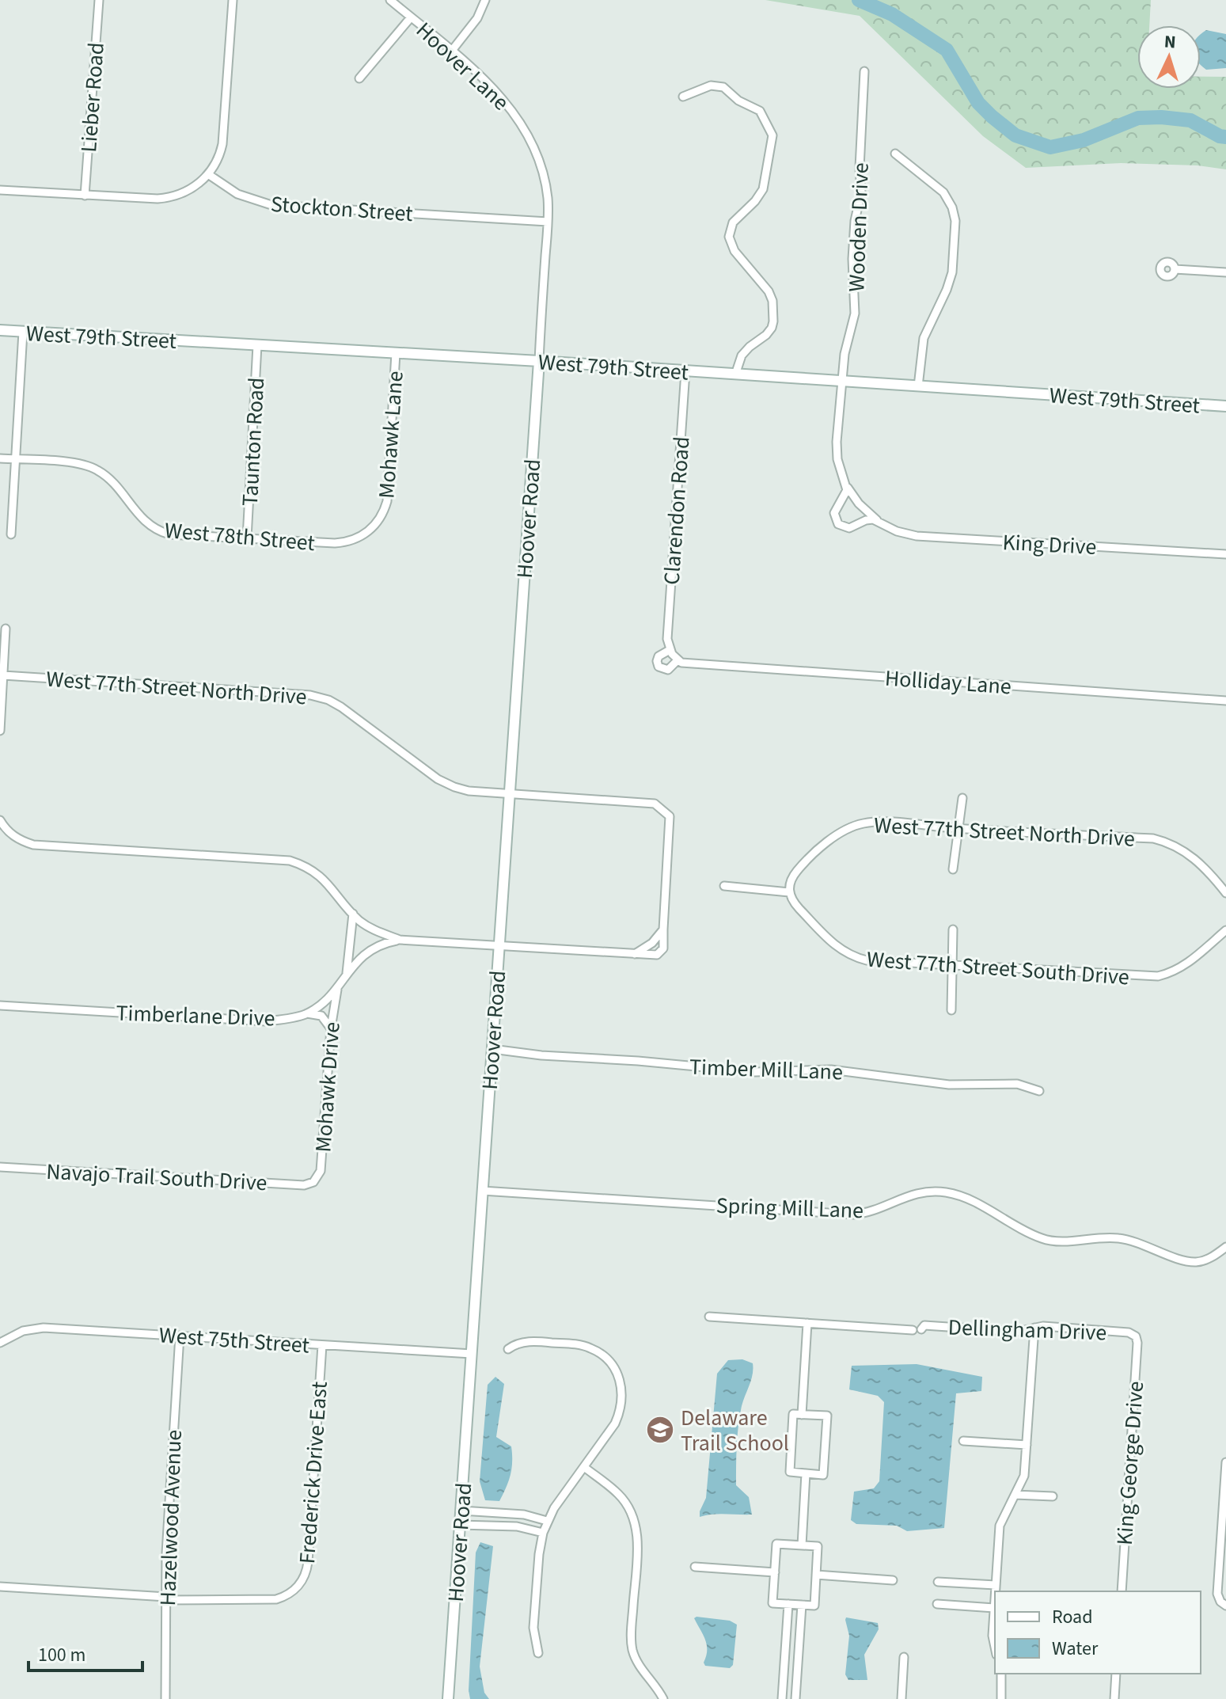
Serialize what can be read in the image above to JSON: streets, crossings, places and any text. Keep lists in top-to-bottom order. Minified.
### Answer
{"streets":{"street":["Hoover Lane","Lieber Road","Stockton Street","Wooden Drive","West 79th Street","Mohawk Lane","Taunton Road","Clarendon Road","Hoover Road","West 78th Street","King Drive","Holliday Lane","West 77th Street North Drive","West 77th Street South Drive","Timberlane Drive","Timber Mill Lane","Mohawk Drive","Navajo Trail South Drive","Spring Mill Lane","Dellingham Drive","West 75th Street","King George Drive","Frederick Drive East","Hazelwood Avenue"]},"crossings":[["Hoover Lane","Stockton Street"],["Hoover Lane","West 79th Street"],["Hoover Lane","Hoover Road"],["Wooden Drive","West 79th Street"],["Wooden Drive","King Drive"],["West 79th Street","Mohawk Lane"],["West 79th Street","Taunton Road"],["West 79th Street","Clarendon Road"],["West 79th Street","Hoover Road"],["West 79th Street","King Drive"],["Mohawk Lane","West 78th Street"],["Taunton Road","West 78th Street"],["Clarendon Road","Holliday Lane"],["Hoover Road","West 77th Street North Drive"],["Hoover Road","Timber Mill Lane"],["Hoover Road","Spring Mill Lane"],["Hoover Road","West 75th Street"],["West 77th Street North Drive","West 77th Street South Drive"],["Timberlane Drive","Mohawk Drive"],["Mohawk Drive","Navajo Trail South Drive"],["Dellingham Drive","King George Drive"],["West 75th Street","Frederick Drive East"],["West 75th Street","Hazelwood Avenue"],["Frederick Drive East","Hazelwood Avenue"]],"places":{"school or university":["Delaware Trail School"]},"legend":["Road","Water"],"scale_bar":"100 m","north":"top"}
